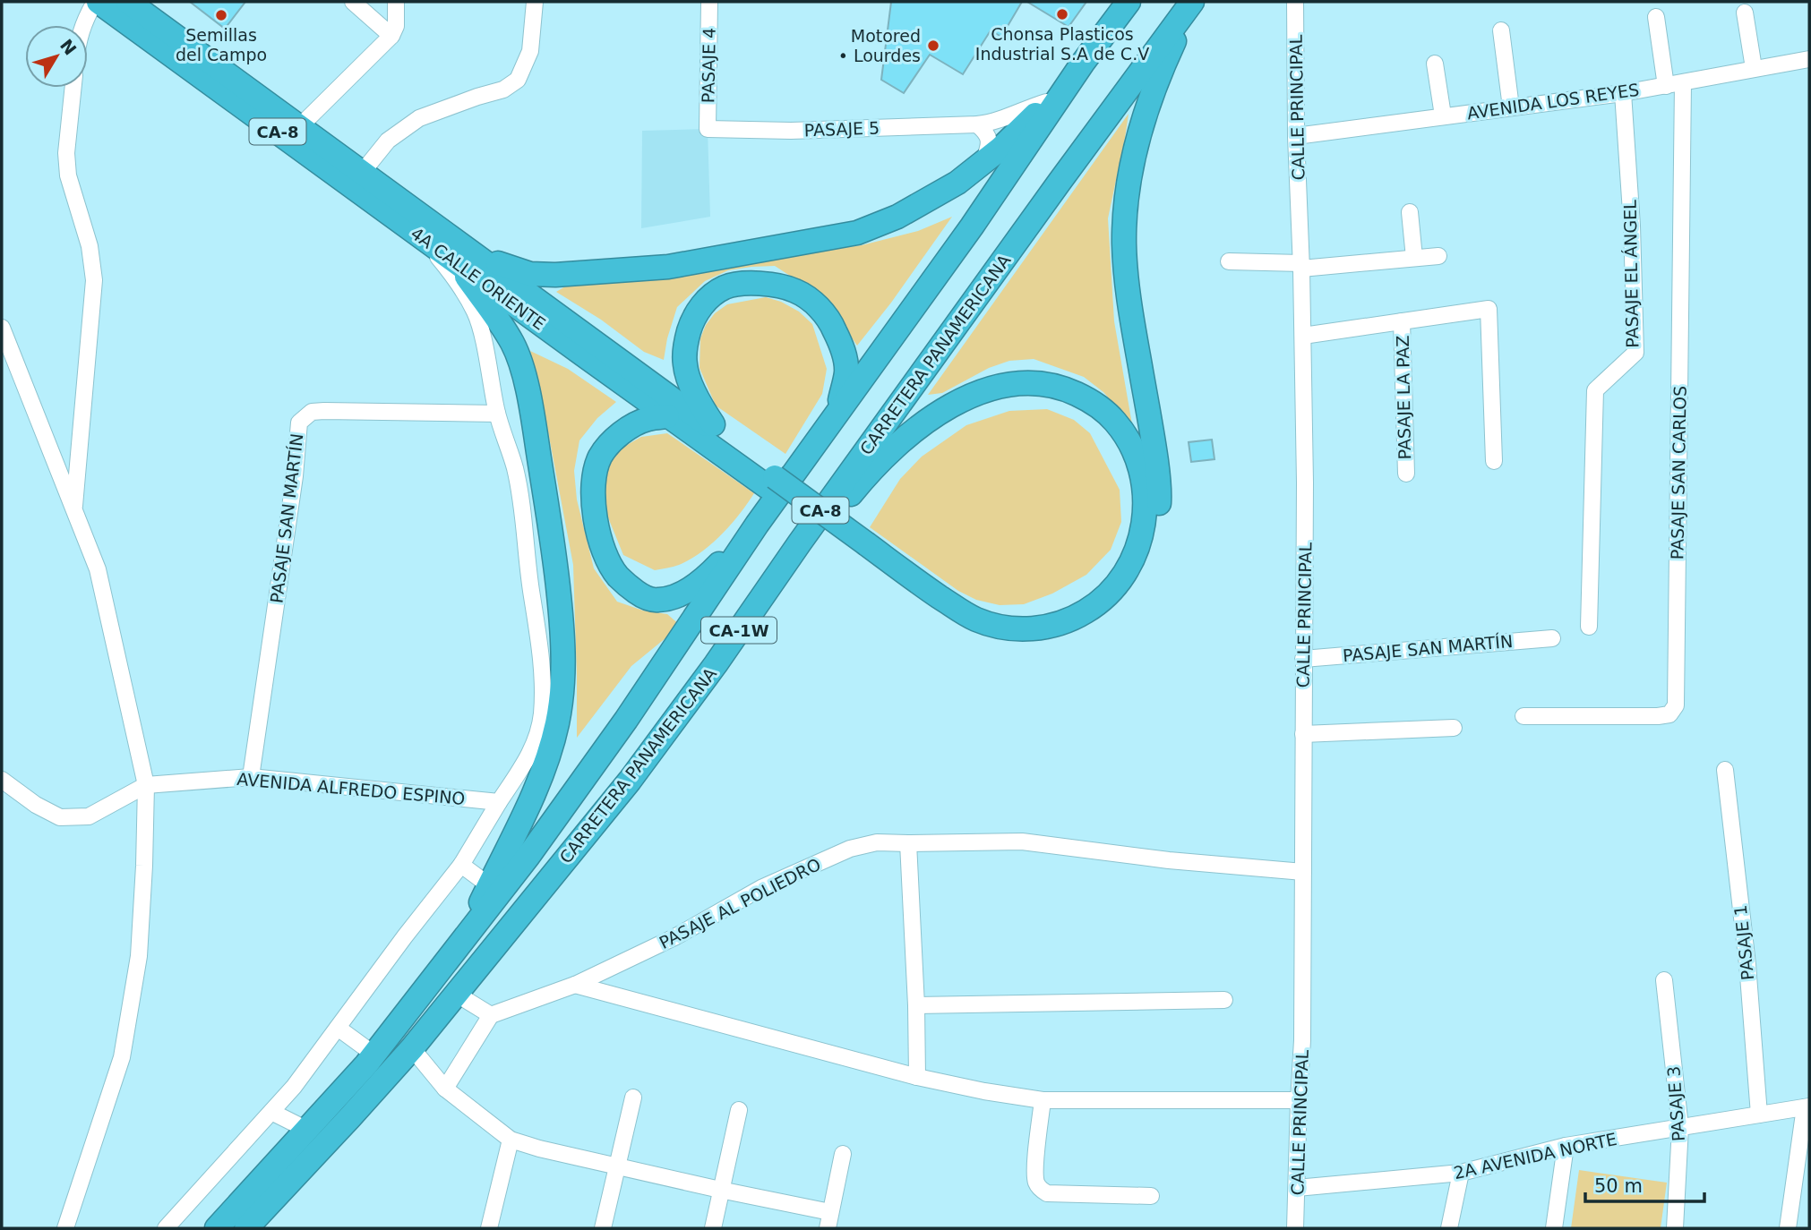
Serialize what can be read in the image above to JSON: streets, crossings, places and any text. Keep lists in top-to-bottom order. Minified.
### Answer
{"streets":{"highway":["CA-8","4A CALLE ORIENTE","CARRETERA PANAMERICANA","CA-1W"],"street":["PASAJE 4","AVENIDA LOS REYES","CALLE PRINCIPAL","PASAJE 5","PASAJE EL ÁNGEL","PASAJE LA PAZ","PASAJE SAN CARLOS","PASAJE SAN MARTÍN","AVENIDA ALFREDO ESPINO","PASAJE AL POLIEDRO","PASAJE 1","PASAJE 3","2A AVENIDA NORTE"]},"crossings":[["PASAJE 4","PASAJE 5"],["AVENIDA LOS REYES","CALLE PRINCIPAL"],["AVENIDA LOS REYES","PASAJE EL ÁNGEL"],["AVENIDA LOS REYES","PASAJE SAN CARLOS"],["CALLE PRINCIPAL","PASAJE SAN MARTÍN"],["CALLE PRINCIPAL","PASAJE AL POLIEDRO"],["CALLE PRINCIPAL","2A AVENIDA NORTE"],["PASAJE SAN MARTÍN","AVENIDA ALFREDO ESPINO"],["PASAJE 1","2A AVENIDA NORTE"],["PASAJE 3","2A AVENIDA NORTE"]],"places":["Chonsa Plasticos Industrial S.A de C.V","Semillas del Campo","Motored • Lourdes"],"scale_bar":"50 m","north":"top right"}
